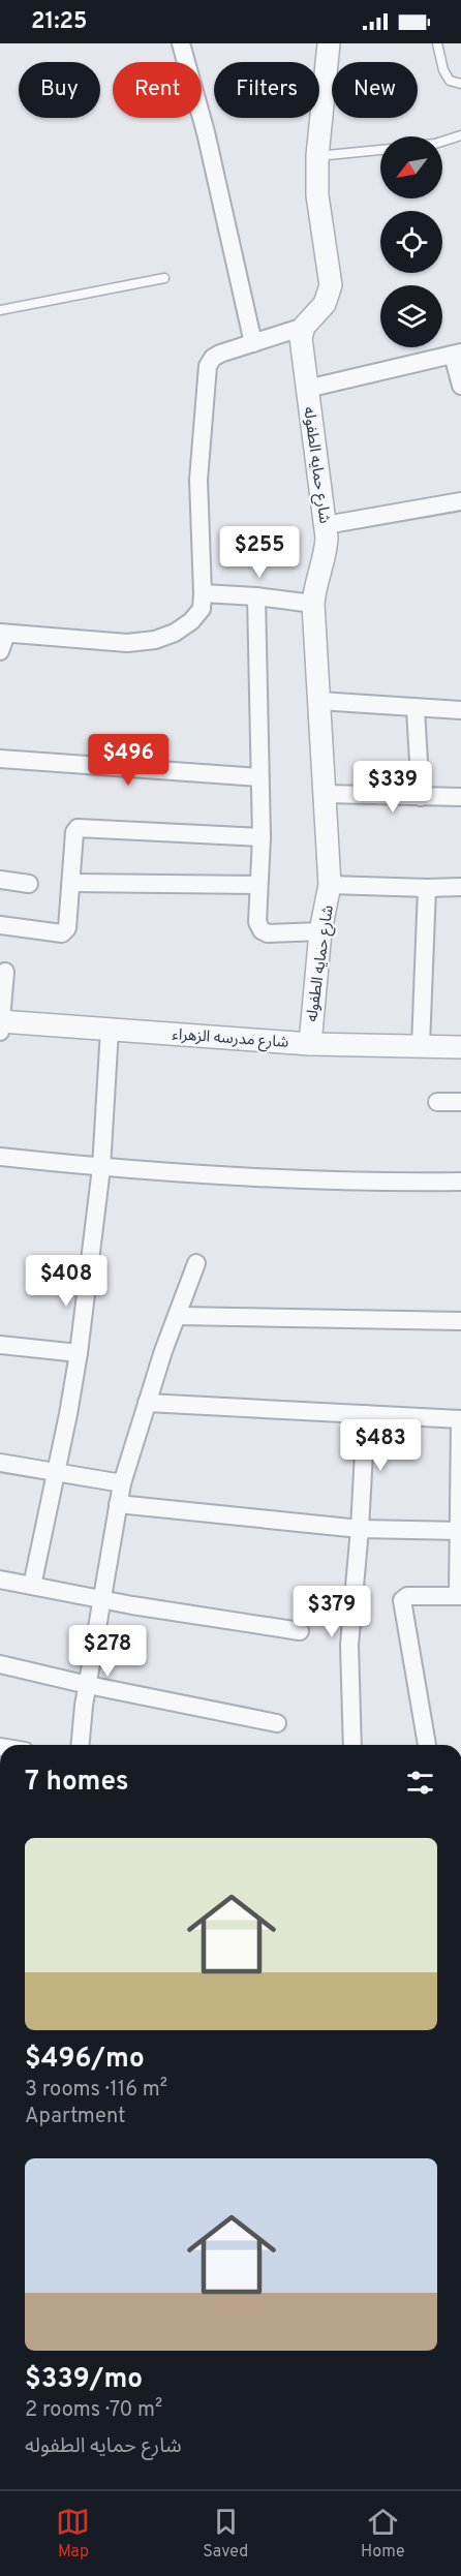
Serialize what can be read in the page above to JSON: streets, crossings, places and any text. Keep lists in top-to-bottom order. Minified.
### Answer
{"streets":{"street":["شارع حمايه الطفوله","شارع مدرسه الزهراء"]},"crossings":[["شارع حمايه الطفوله","شارع مدرسه الزهراء"]],"north":"bottom left","page":{"status":"21:25","chip":["Buy","Rent","Filters","New"],"price":["$255","$496","$339","$408","$483","$379","$278"],"heading":"7 homes","list":[{"name":"$496/mo","note":"3 rooms · 116 m² · Apartment"},{"name":"$339/mo","note":"2 rooms · 70 m² · شارع حمايه الطفوله"}],"tabs":["Map","Saved","Home"]}}
